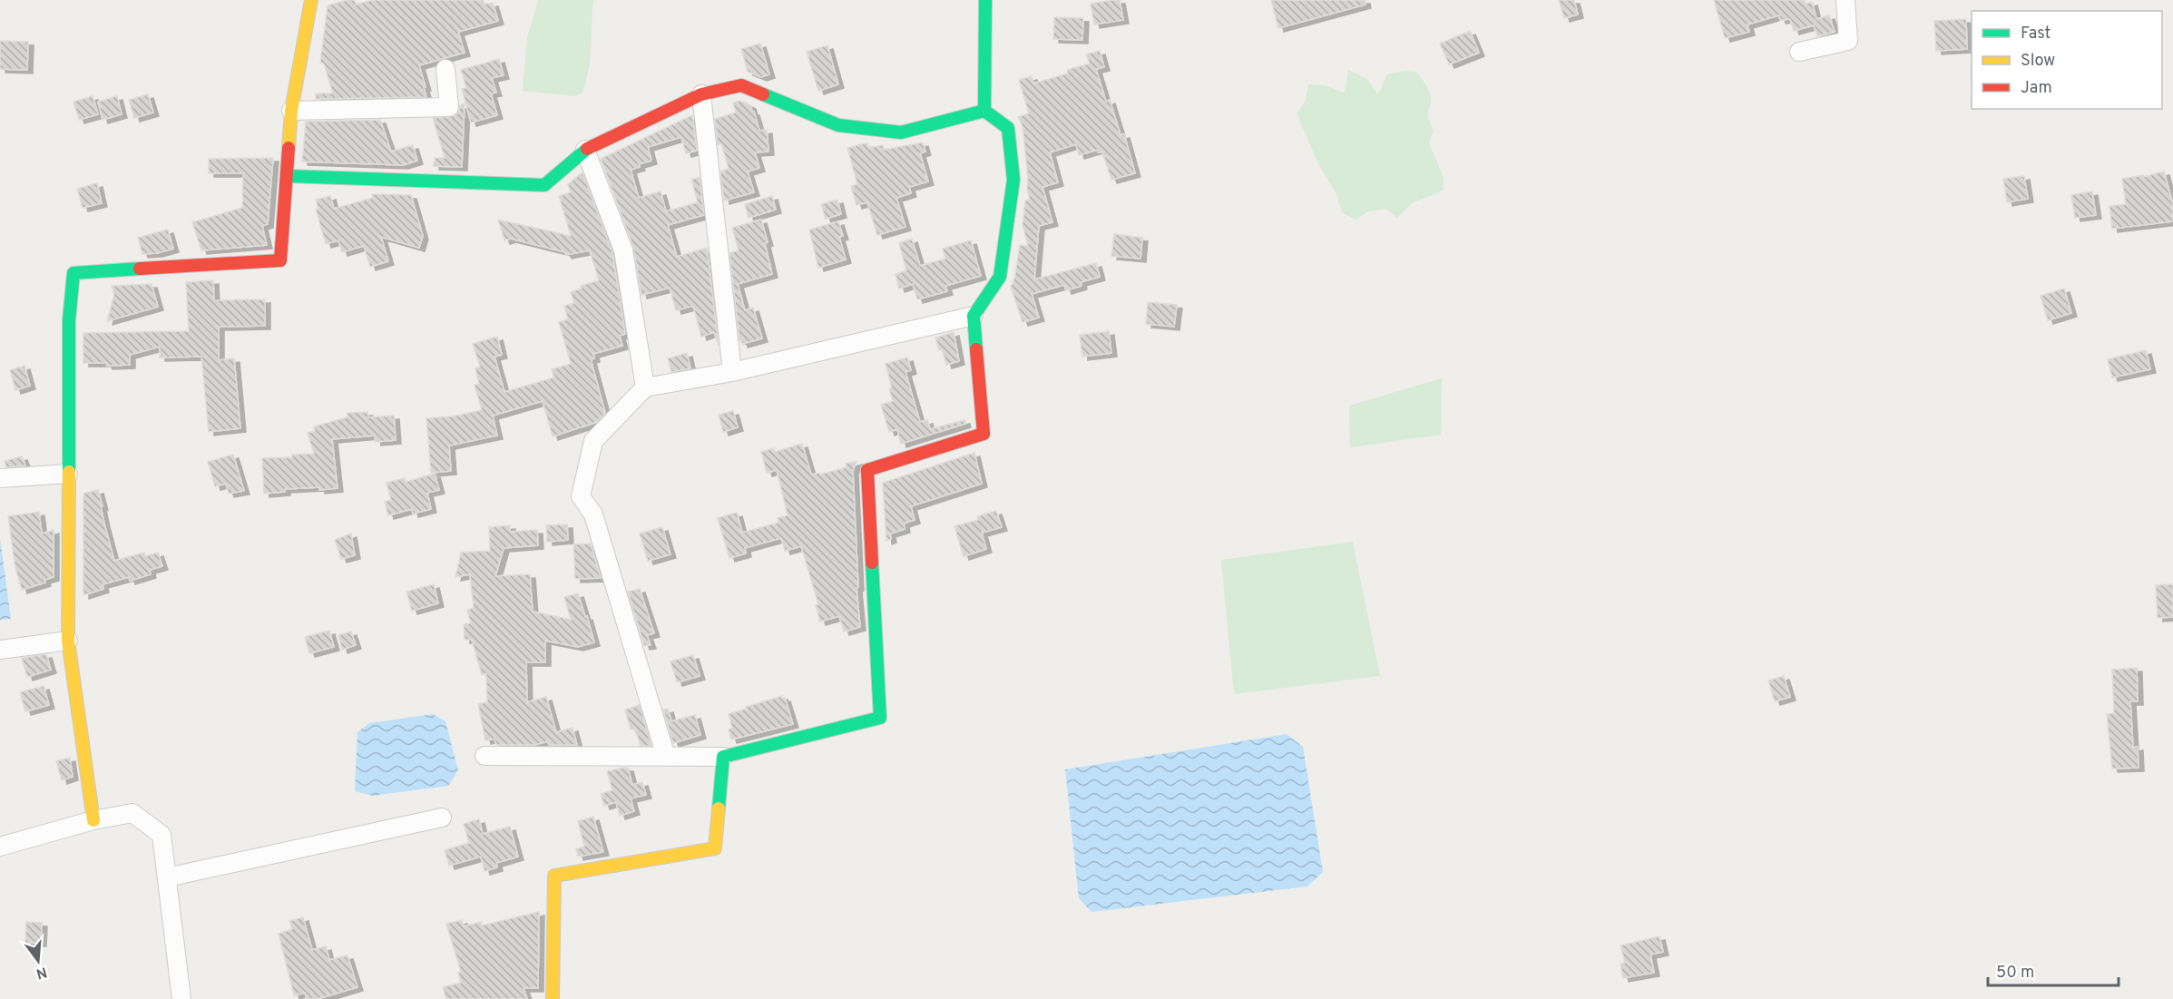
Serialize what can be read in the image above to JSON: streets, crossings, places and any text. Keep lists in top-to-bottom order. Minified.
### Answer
{"legend":["Fast","Slow","Jam"],"scale_bar":"50 m","north":"bottom"}
